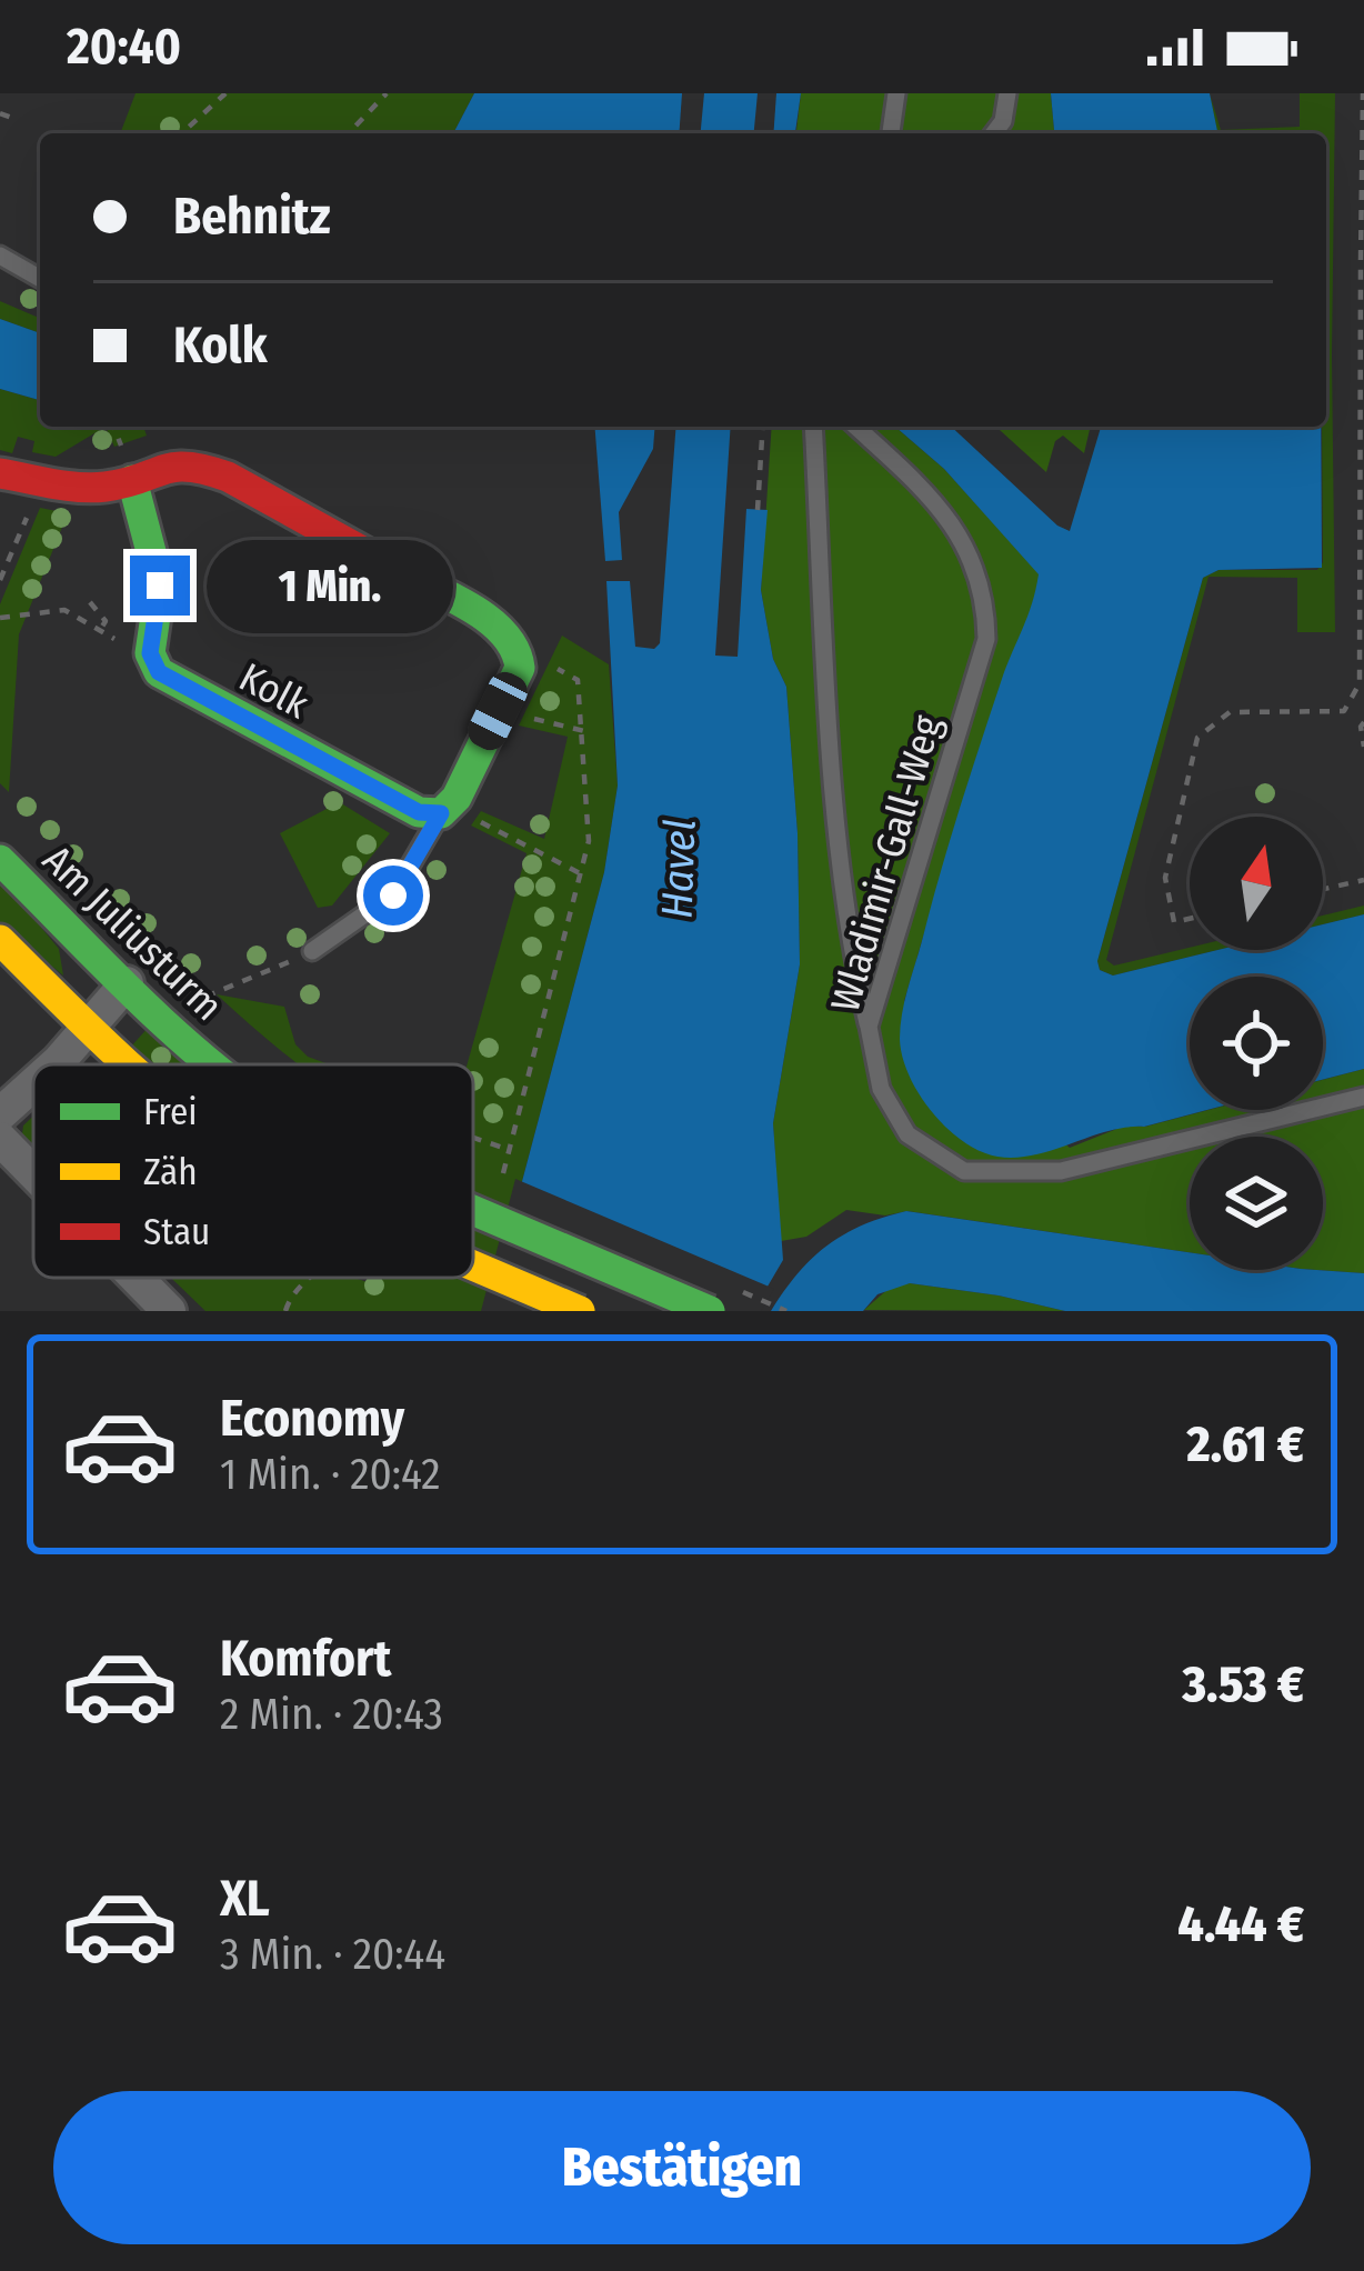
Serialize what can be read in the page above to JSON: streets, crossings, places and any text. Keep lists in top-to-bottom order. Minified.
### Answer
{"streets":{"main road":["Kolk","Am Juliusturm"],"lane":["Wladimir-Gall-Weg"]},"water":["Havel"],"legend":["Frei","Zäh","Stau"],"north":"top","page":{"status":"20:40","banner":["Behnitz","Kolk"],"bubble":"1 Min.","list":[{"name":"Economy","note":"1 Min. · 20:42","value":"2.61 €"},{"name":"Komfort","note":"2 Min. · 20:43","value":"3.53 €"},{"name":"XL","note":"3 Min. · 20:44","value":"4.44 €"}],"buttons":"Bestätigen"}}
